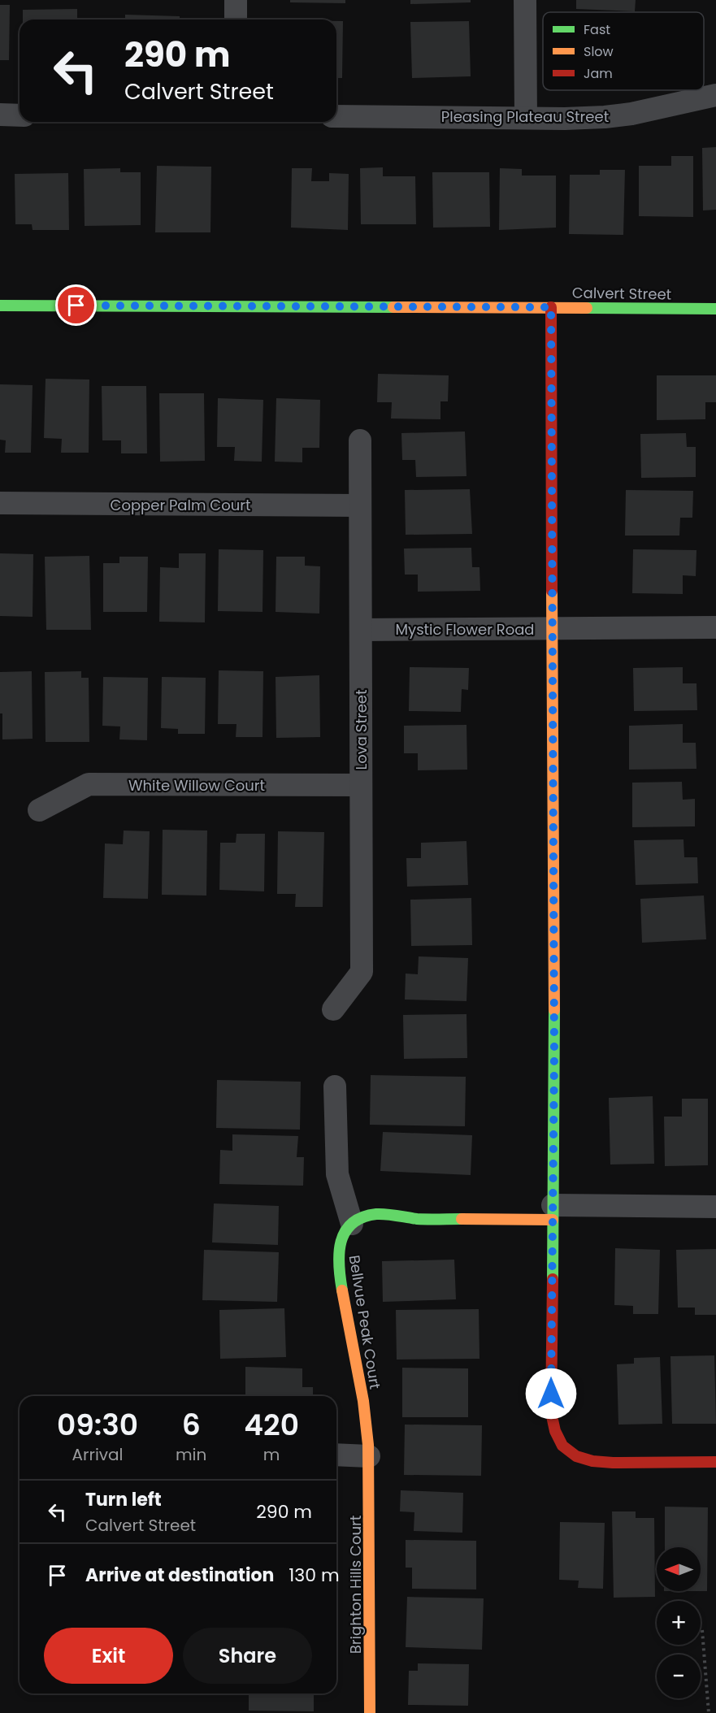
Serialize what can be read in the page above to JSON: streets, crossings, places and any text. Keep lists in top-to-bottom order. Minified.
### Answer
{"streets":{"street":["Pleasing Plateau Street","Calvert Street","Copper Palm Court","Mystic Flower Road","Lova Street","White Willow Court","Bellvue Peak Court","Brighton Hills Court"]},"crossings":[["Copper Palm Court","Lova Street"],["Mystic Flower Road","Lova Street"],["Lova Street","White Willow Court"],["Bellvue Peak Court","Brighton Hills Court"]],"legend":["Fast","Slow","Jam"],"north":"left","page":{"turn":["290 m","Calvert Street"],"eta":["09:30","Arrival","6","min","420","m"],"list":[{"name":"Turn left","note":"Calvert Street","value":"290 m"},{"name":"Arrive at destination","value":"130 m"}],"map_buttons":["+","−"],"buttons":["Exit","Share"]}}
